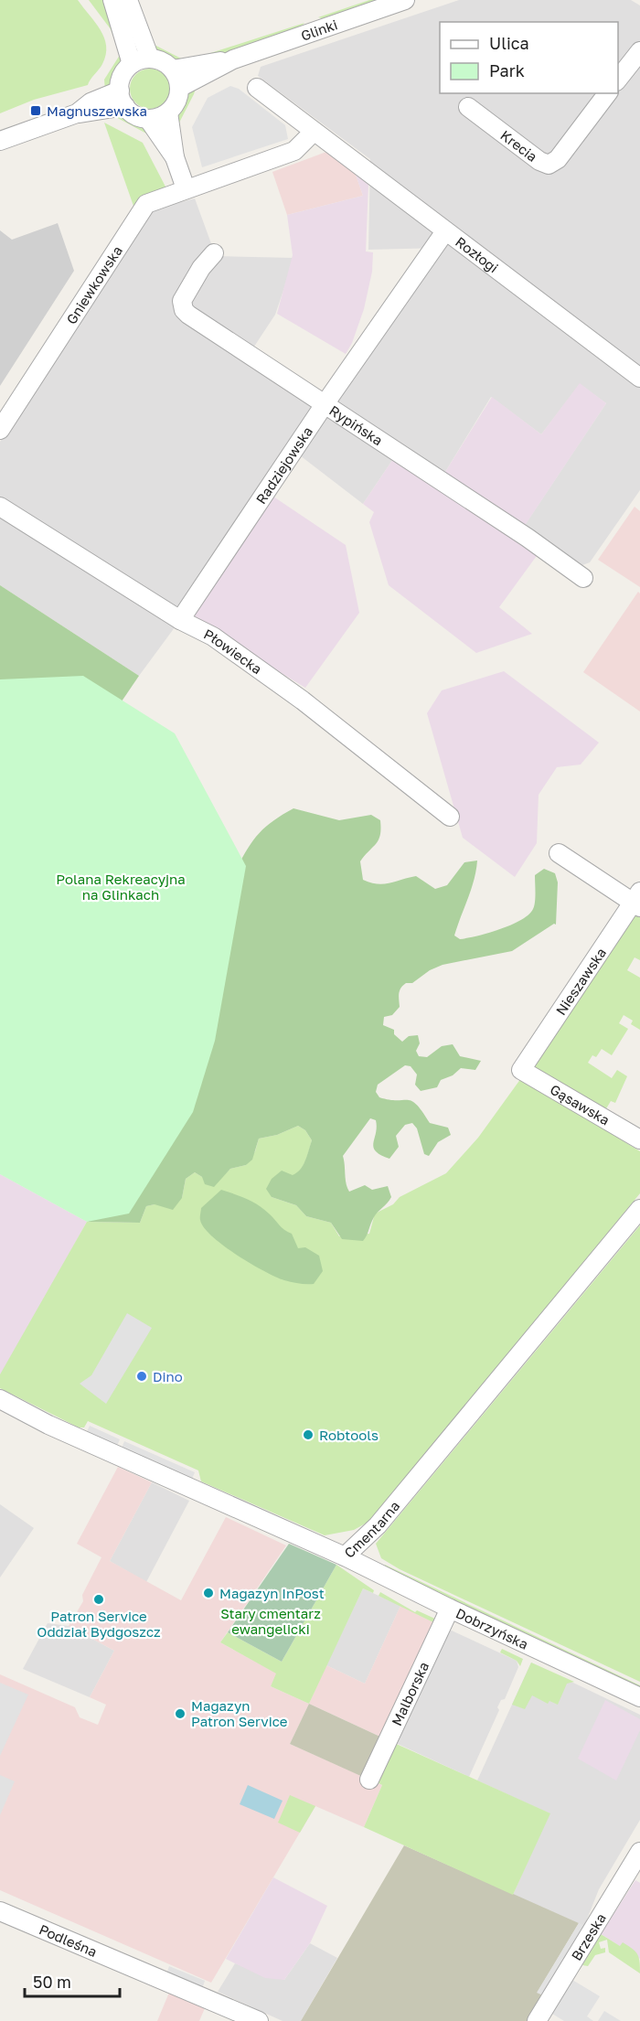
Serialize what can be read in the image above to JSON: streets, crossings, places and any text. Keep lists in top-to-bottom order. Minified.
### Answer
{"streets":{"street":["Glinki","Krecia","Rozłogi","Gniewkowska","Rypińska","Radziejowska","Płowiecka","Nieszawska","Gąsawska","Cmentarna","Dobrzyńska","Malborska","Brzeska","Podleśna"]},"crossings":[["Rozłogi","Radziejowska"],["Rypińska","Radziejowska"],["Radziejowska","Płowiecka"],["Nieszawska","Gąsawska"],["Cmentarna","Dobrzyńska"],["Dobrzyńska","Malborska"]],"parks":["Polana Rekreacyjna na Glinkach","Stary cmentarz ewangelicki"],"places":{"transit":["Magnuszewska"],"other":["Dino","Robtools","Magazyn InPost","Patron Service Oddział Bydgoszcz","Magazyn Patron Service"]},"legend":["Ulica","Park"],"scale_bar":"50 m"}
